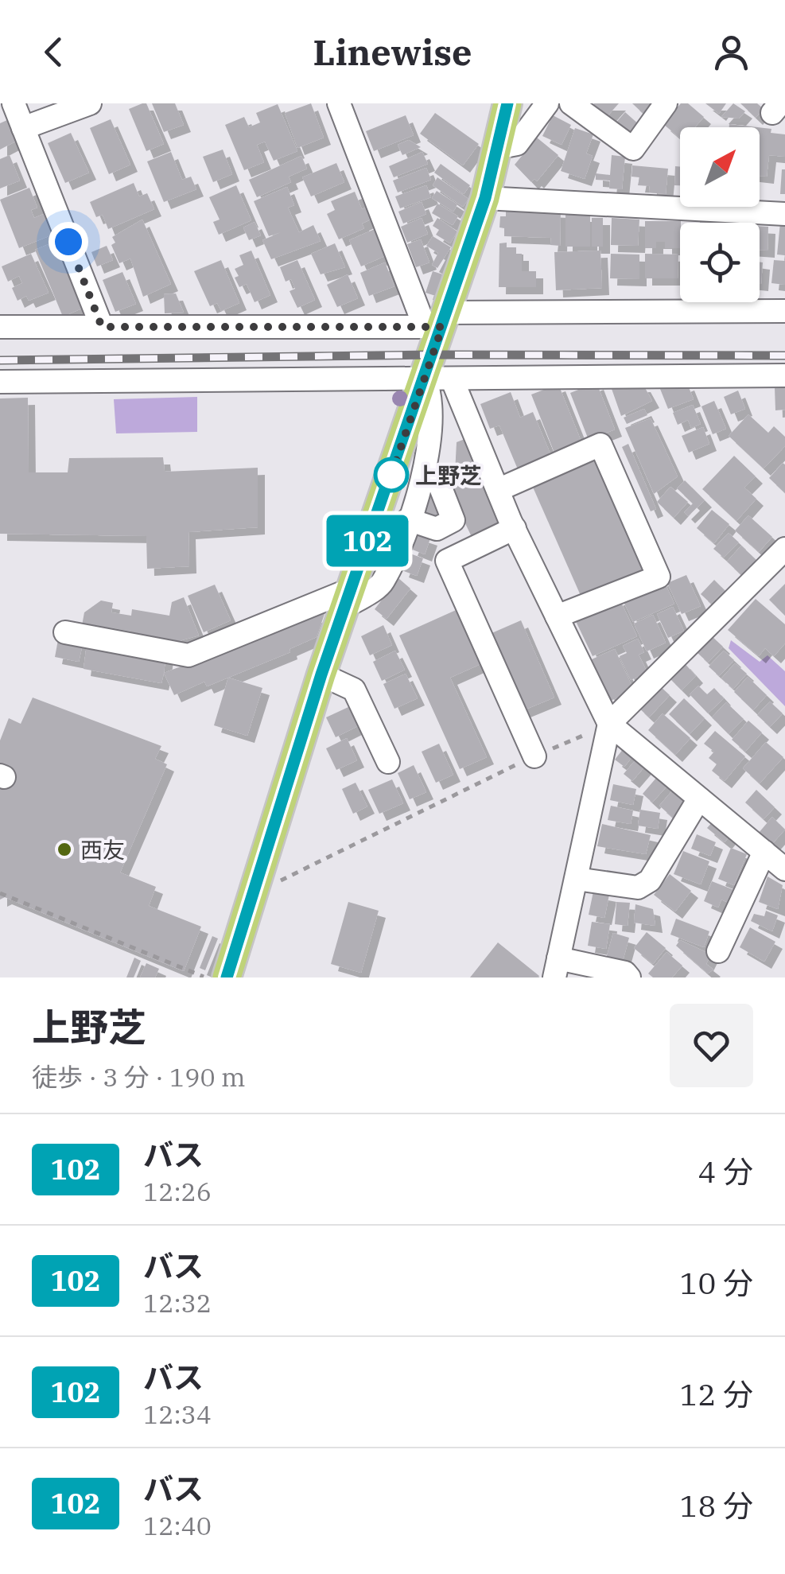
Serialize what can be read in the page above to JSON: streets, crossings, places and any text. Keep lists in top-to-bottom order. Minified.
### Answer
{"places":["上野芝","西友"],"lines":["bus line 102"],"north":"top right","page":{"header":"Linewise","on_map":"102","heading":["上野芝","徒歩 · 3 分 · 190 m"],"list":[{"mark":"102","name":"バス","note":"12:26","value":"4 分"},{"mark":"102","name":"バス","note":"12:32","value":"10 分"},{"mark":"102","name":"バス","note":"12:34","value":"12 分"},{"mark":"102","name":"バス","note":"12:40","value":"18 分"}]}}
